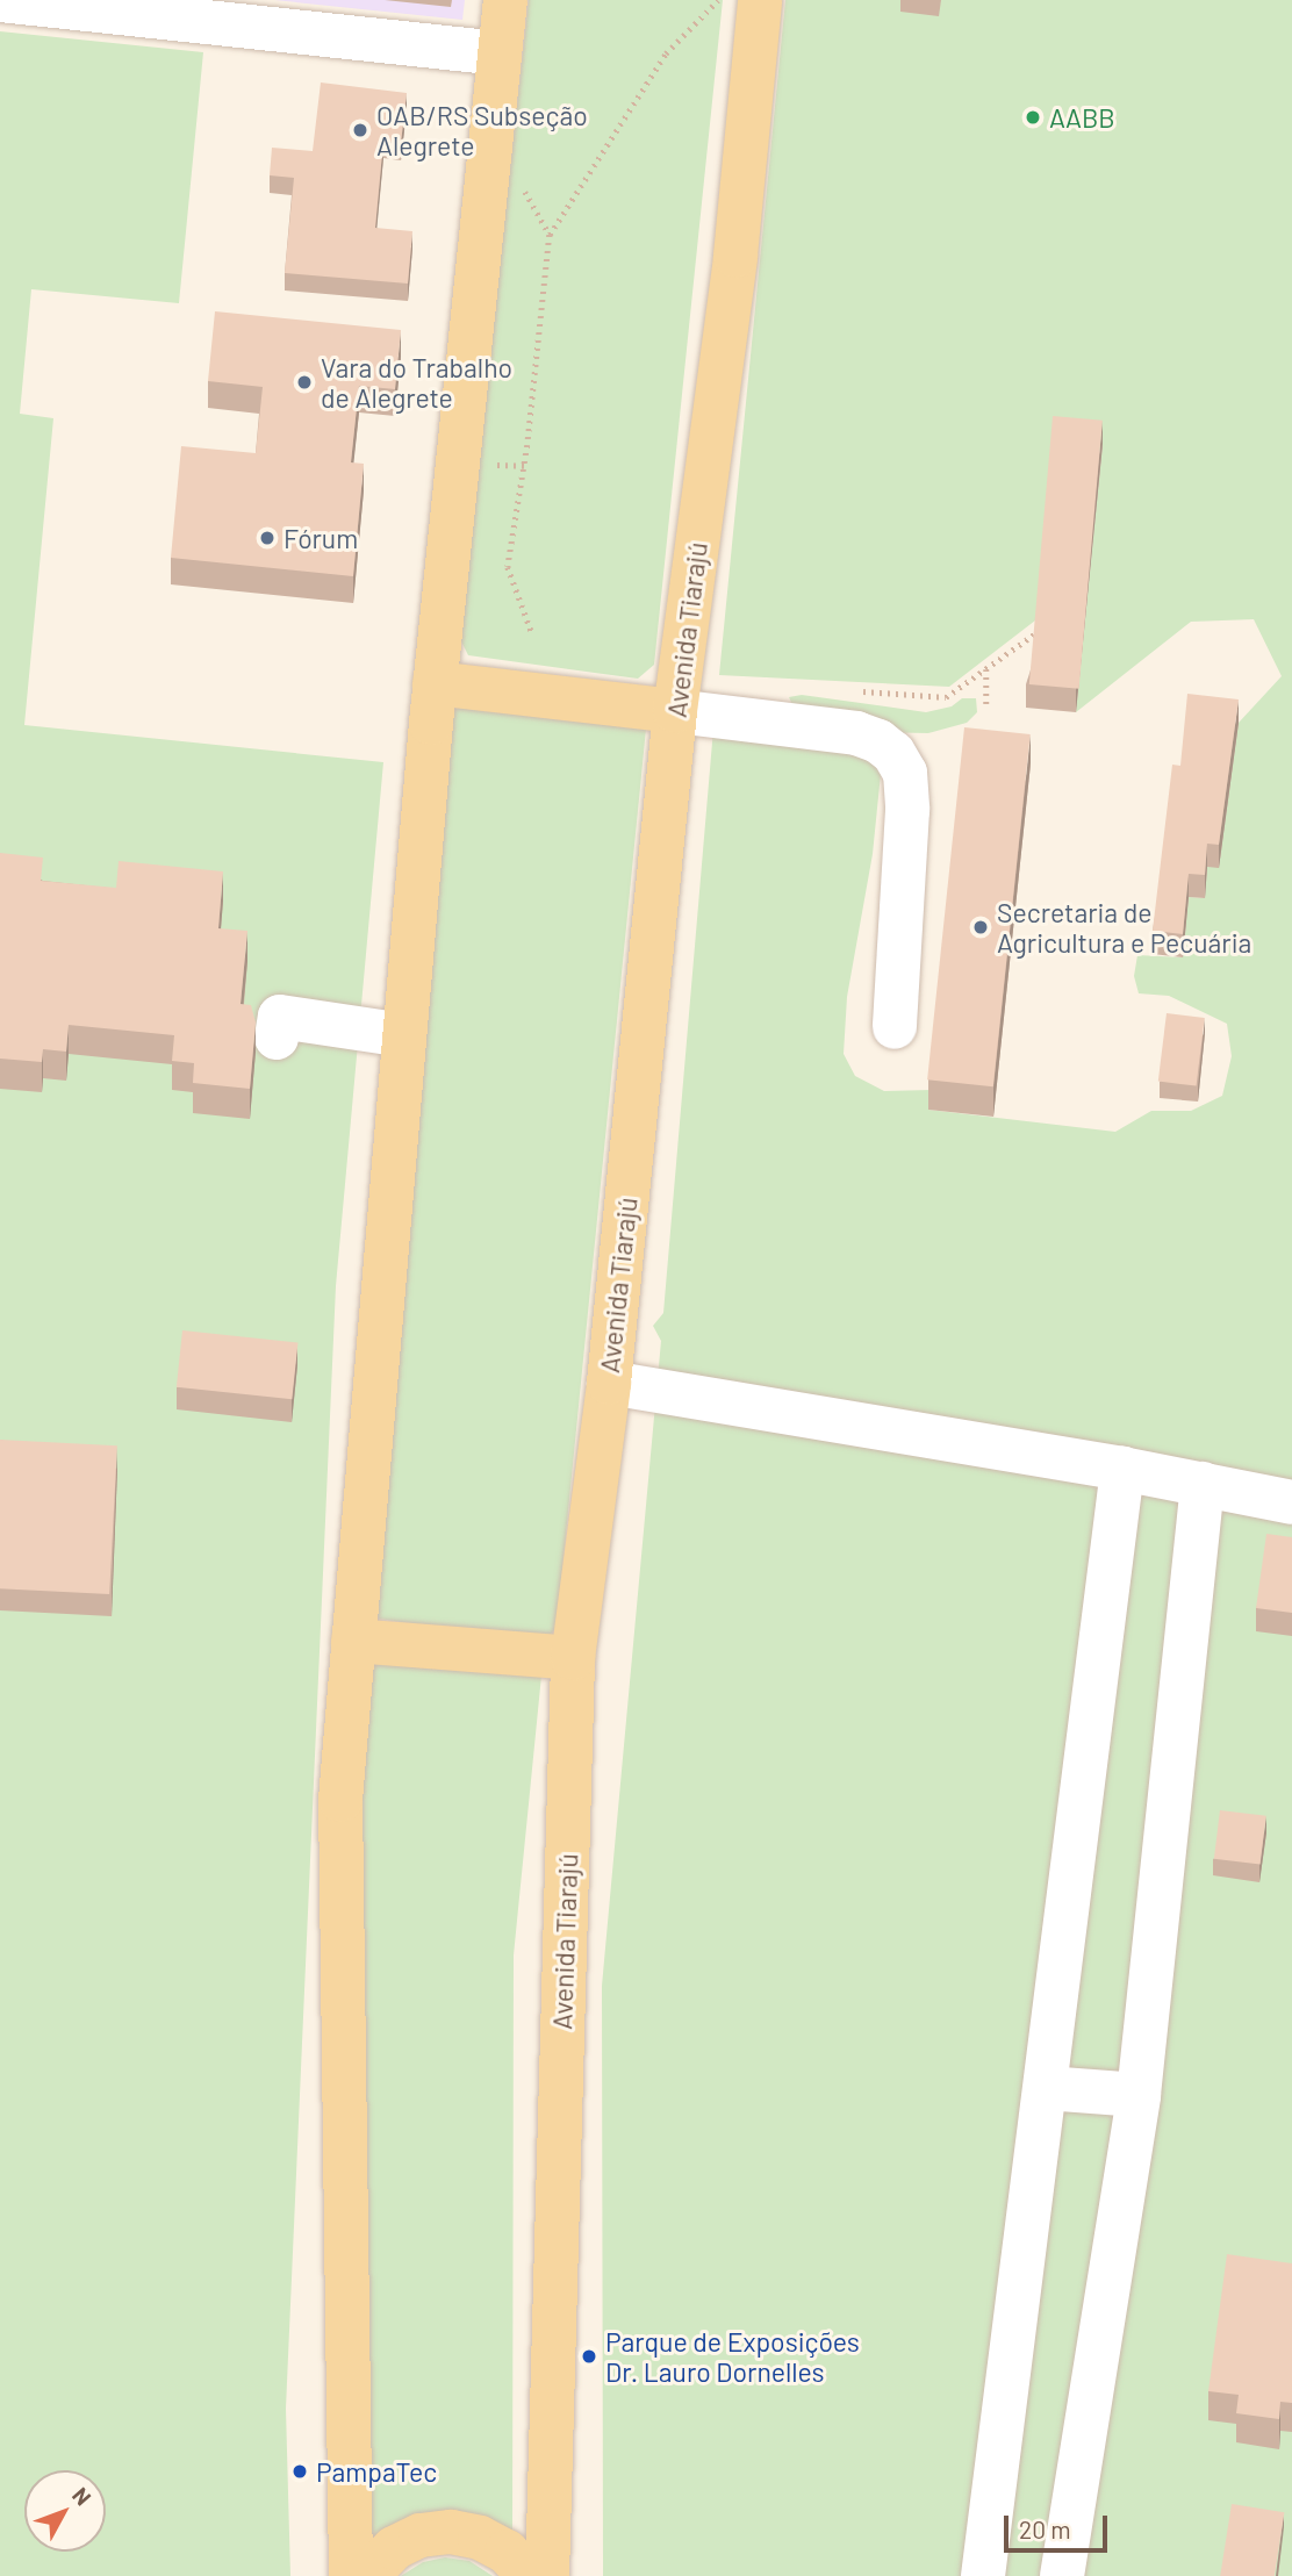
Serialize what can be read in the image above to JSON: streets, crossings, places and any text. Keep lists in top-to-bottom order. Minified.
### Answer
{"streets":{"main road":["Avenida Tiarajú"]},"places":["AABB","OAB/RS Subseção Alegrete","Vara do Trabalho de Alegrete","Fórum","Secretaria de Agricultura e Pecuária","Parque de Exposições Dr. Lauro Dornelles","PampaTec"],"scale_bar":"20 m","north":"top right"}
